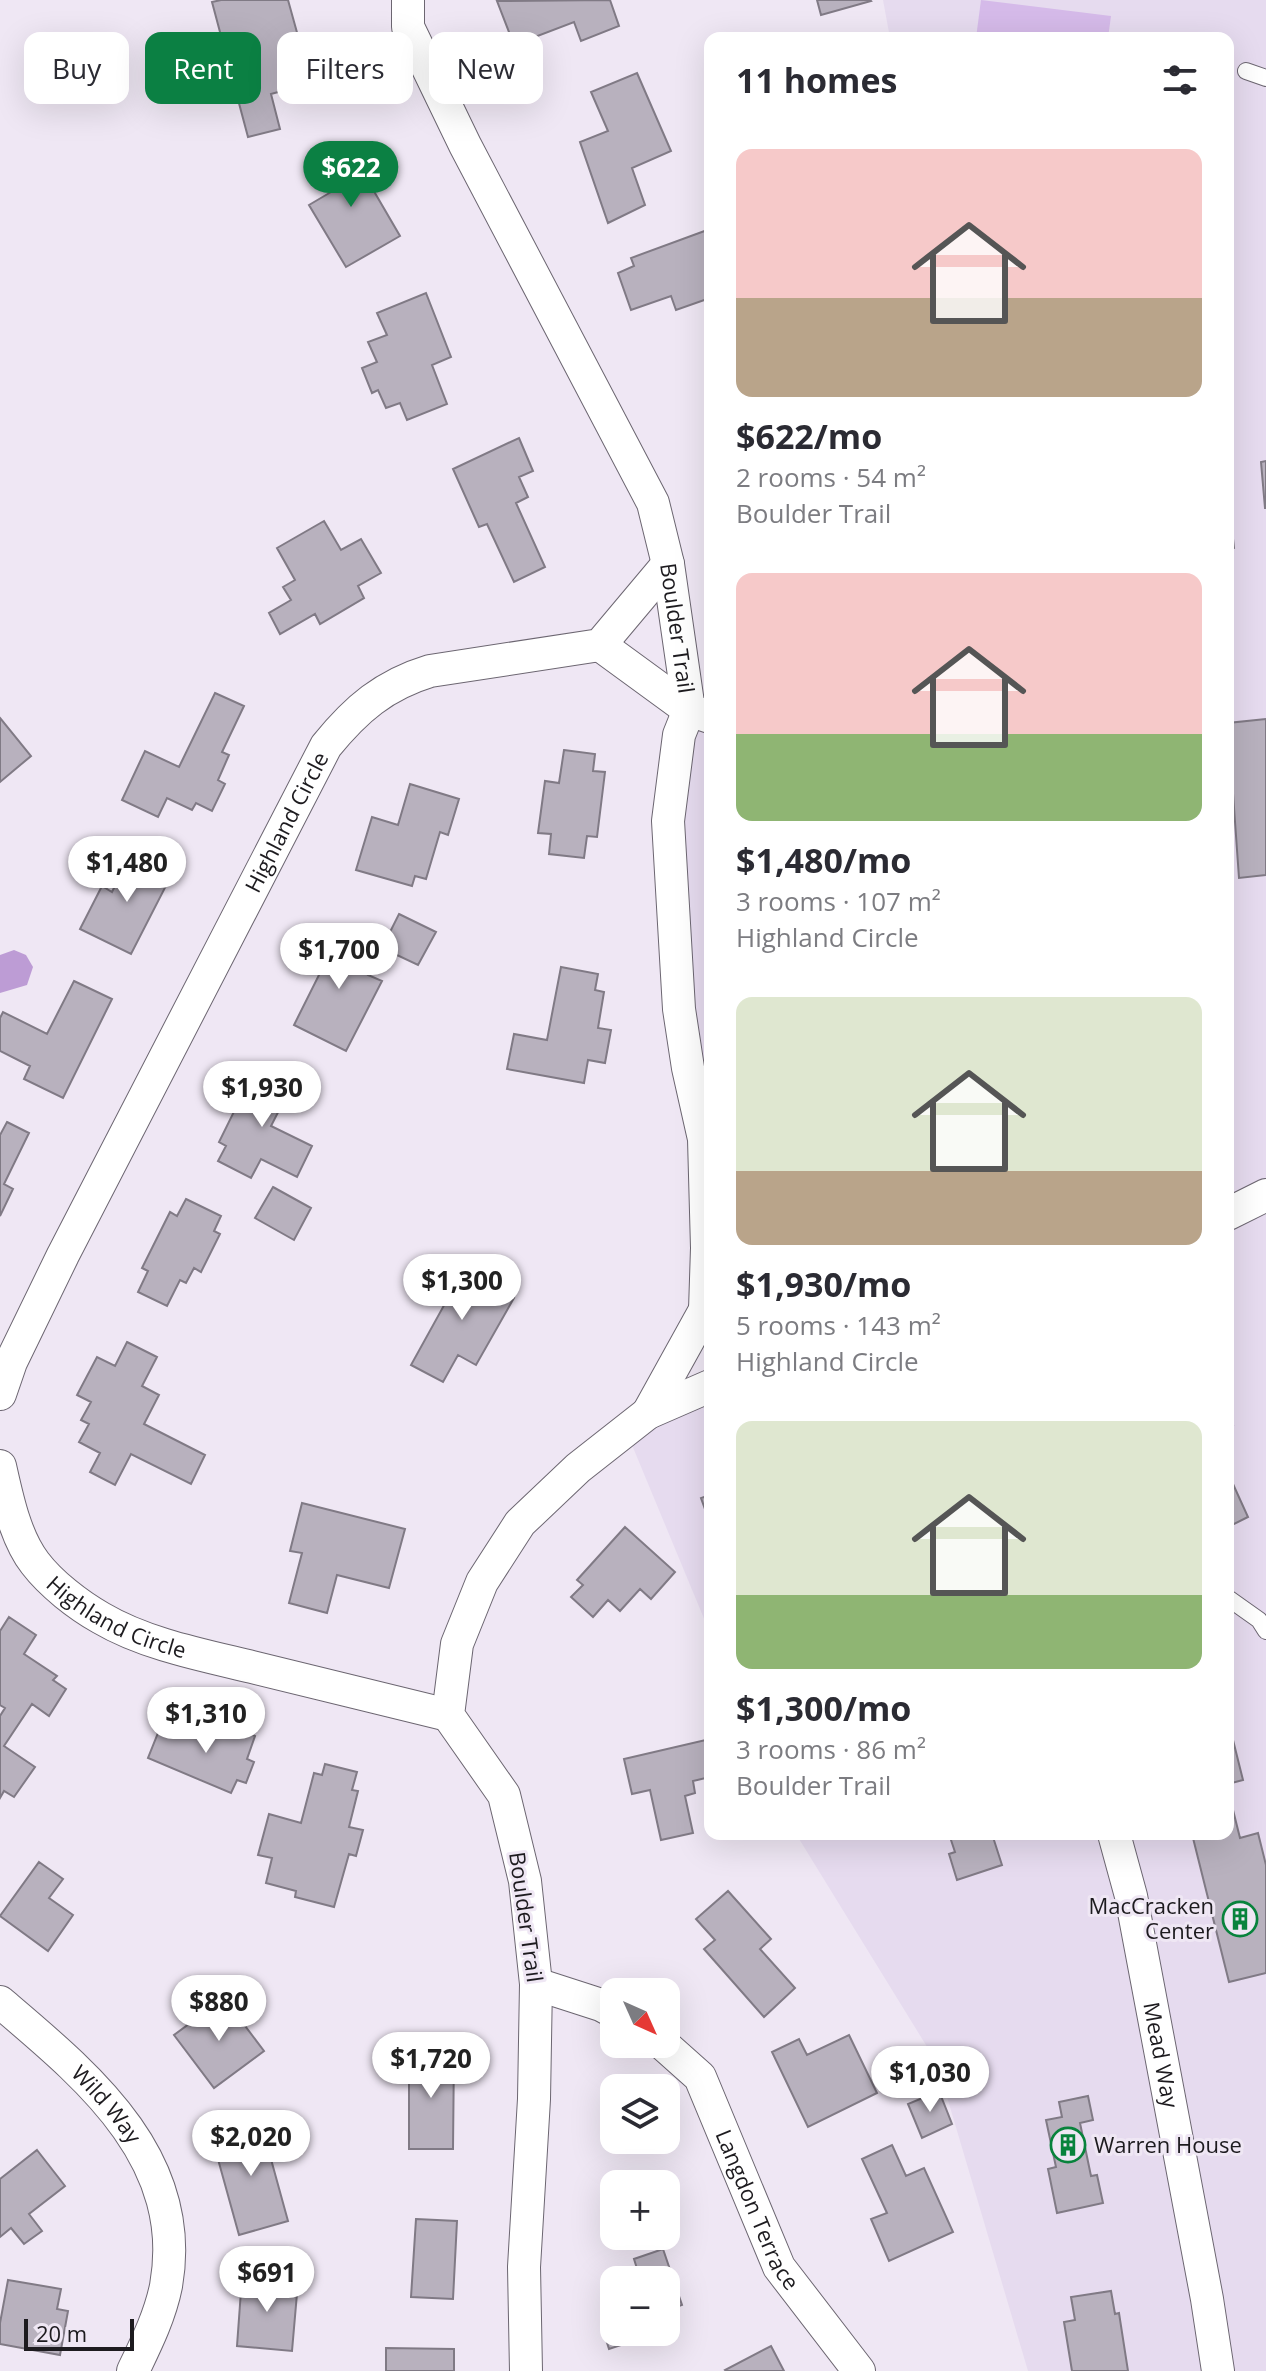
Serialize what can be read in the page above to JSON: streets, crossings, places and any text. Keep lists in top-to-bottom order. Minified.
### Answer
{"streets":{"street":["Boulder Trail","Highland Circle","Mead Way","Wild Way","Langdon Terrace"]},"crossings":[["Boulder Trail","Highland Circle"]],"places":{"building":["MacCracken Center","Warren House"]},"scale_bar":"20 m","north":"bottom right","page":{"chip":["Buy","Rent","Filters","New"],"heading":"11 homes","list":[{"name":"$622/mo","note":"2 rooms · 54 m² · Boulder Trail"},{"name":"$1,480/mo","note":"3 rooms · 107 m² · Highland Circle"},{"name":"$1,930/mo","note":"5 rooms · 143 m² · Highland Circle"},{"name":"$1,300/mo","note":"3 rooms · 86 m² · Boulder Trail"}],"price":["$622","$1,480","$1,700","$1,930","$1,300","$1,310","$880","$1,720","$1,030","$2,020","$691"],"map_buttons":["+","−"],"scale":"20 m"}}
